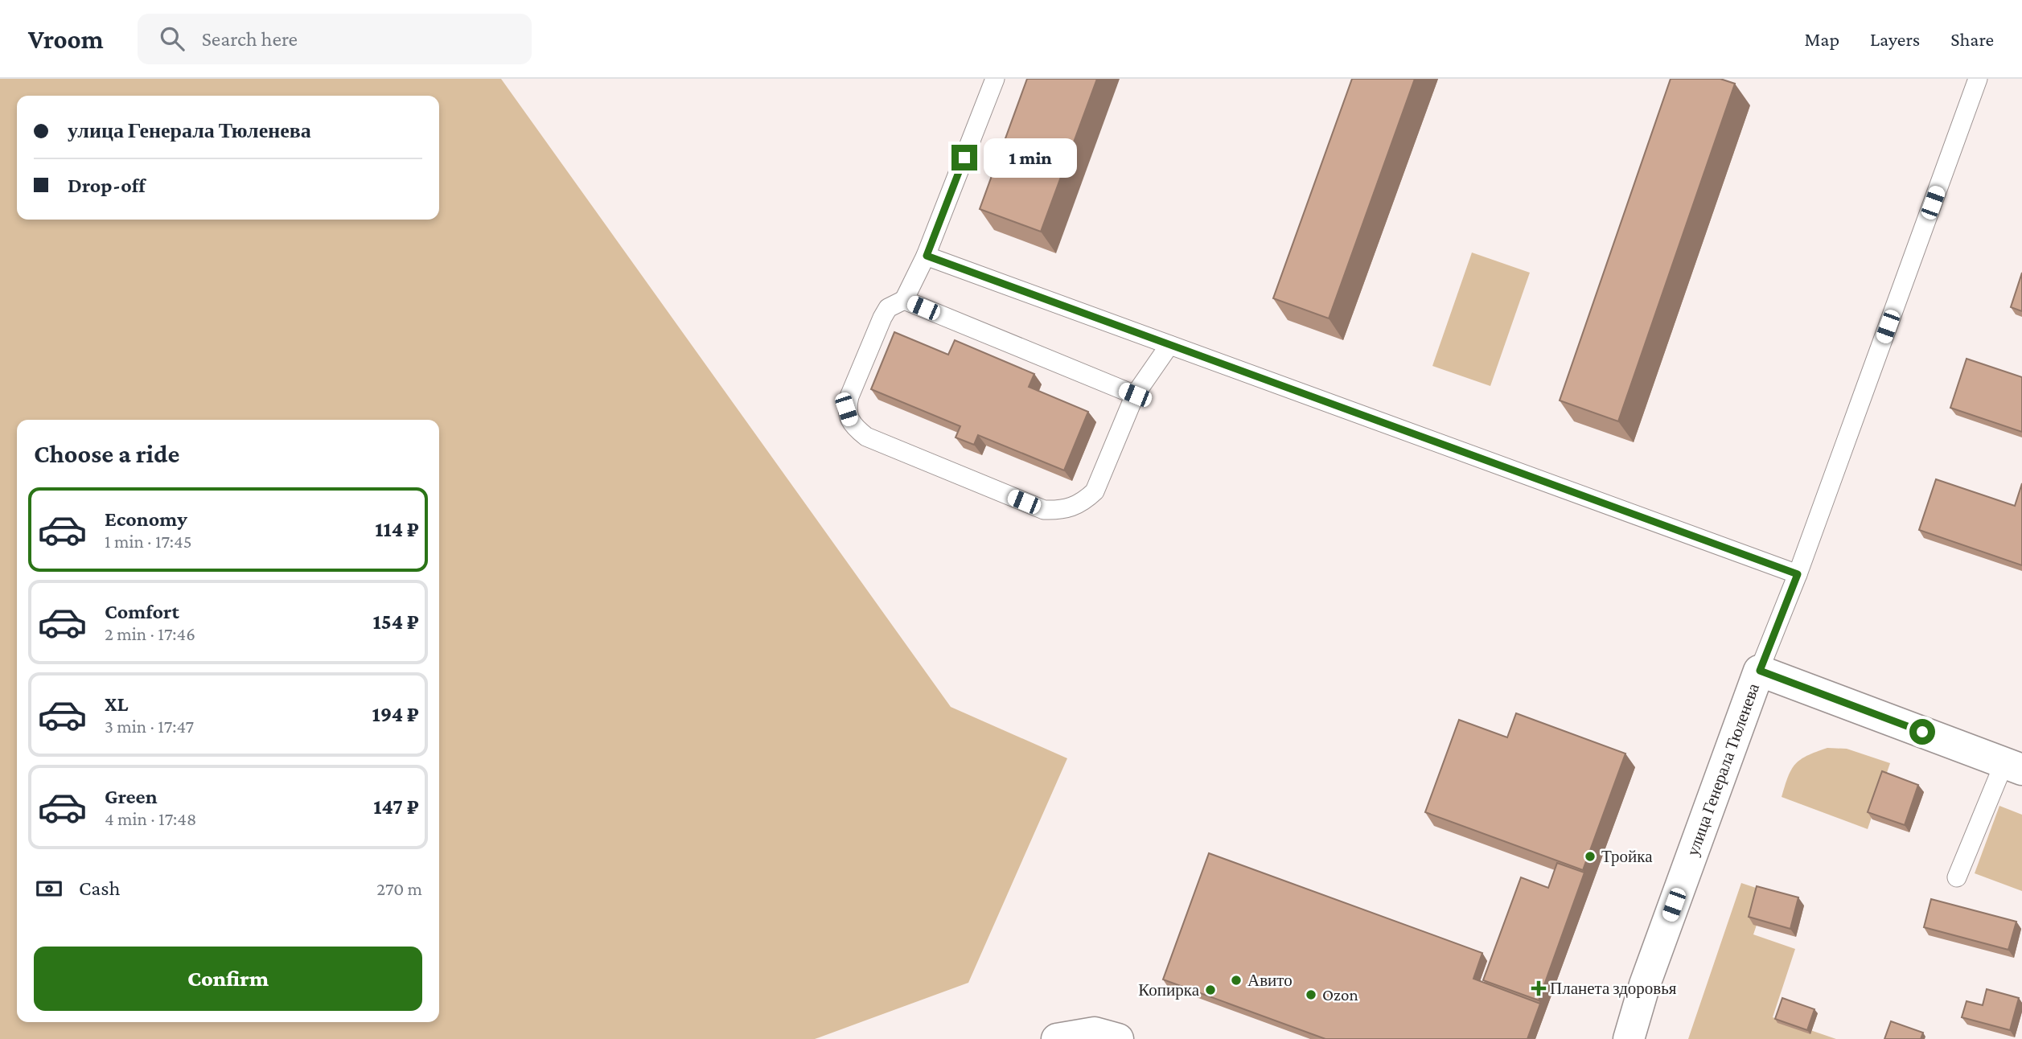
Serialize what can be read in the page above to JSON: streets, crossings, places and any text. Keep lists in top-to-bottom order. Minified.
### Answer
{"streets":{"street":["улица Генерала Тюленева"]},"places":{"other":["Тройка","Авито","Копирка","Ozon"],"health":["Планета здоровья"]},"page":{"header":"Vroom","search":"Search here","nav":["Map","Layers","Share"],"banner":["улица Генерала Тюленева","Drop-off"],"bubble":"1 min","heading":"Choose a ride","list":[{"name":"Economy","note":"1 min · 17:45","value":"114 ₽"},{"name":"Comfort","note":"2 min · 17:46","value":"154 ₽"},{"name":"XL","note":"3 min · 17:47","value":"194 ₽"},{"name":"Green","note":"4 min · 17:48","value":"147 ₽"}],"pay":["Cash","270 m"],"buttons":"Confirm"}}
